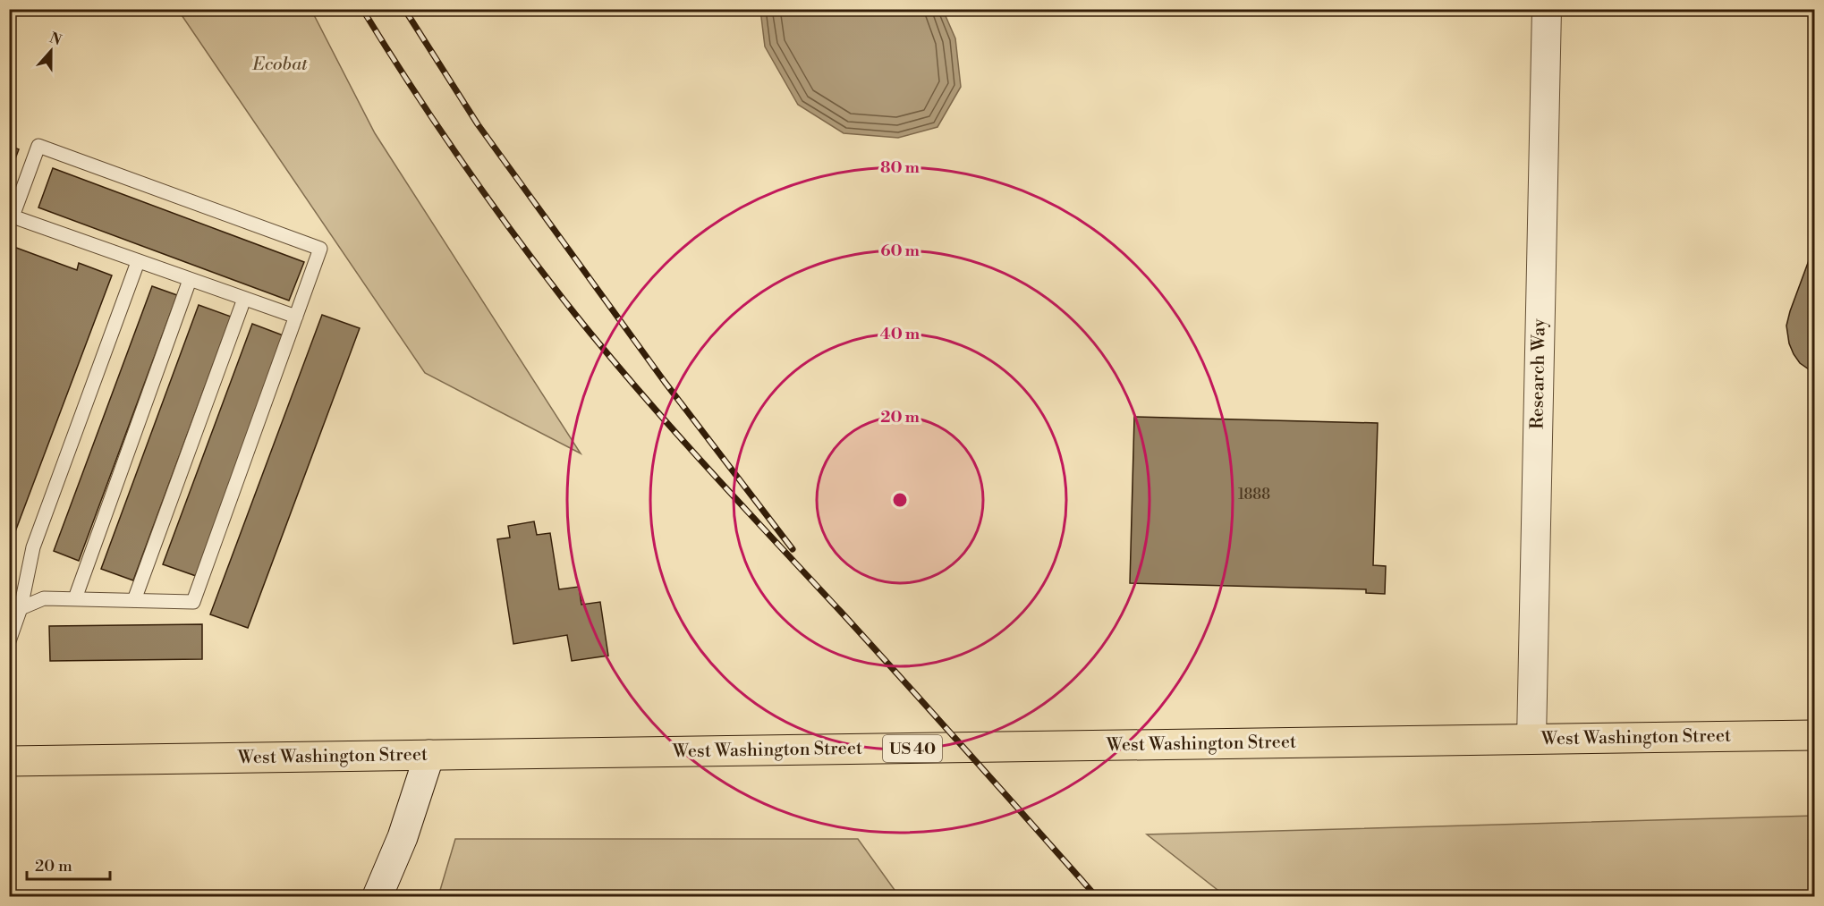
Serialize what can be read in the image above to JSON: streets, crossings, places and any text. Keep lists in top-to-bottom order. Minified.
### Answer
{"streets":{"main road":["West Washington Street","US 40"],"street":["Research Way"]},"crossings":[["Research Way","West Washington Street"]],"parks":["Ecobat"],"house_numbers":["1888"],"scale_bar":"20 m","north":"top","rings":["80 m","60 m","40 m","20 m"]}
